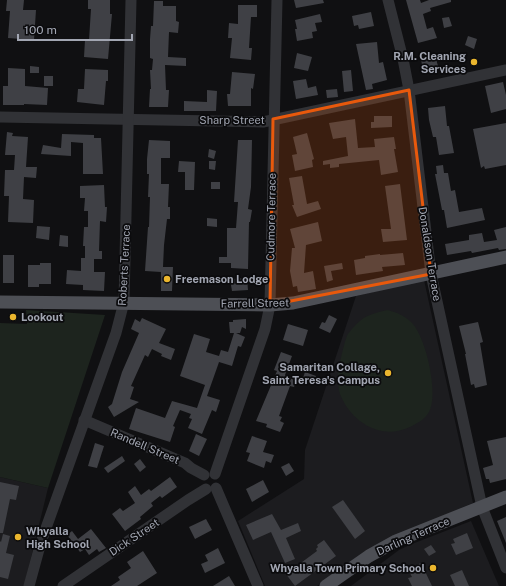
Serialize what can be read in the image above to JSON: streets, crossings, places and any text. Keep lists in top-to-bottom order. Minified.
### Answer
{"streets":{"main road":["Farrell Street","Darling Terrace"],"street":["Sharp Street","Cudmore Terrace","Donaldson Terrace","Roberts Terrace","Randell Street","Dick Street"]},"crossings":[["Sharp Street","Cudmore Terrace"],["Sharp Street","Donaldson Terrace"],["Sharp Street","Roberts Terrace"],["Cudmore Terrace","Farrell Street"],["Cudmore Terrace","Randell Street"],["Donaldson Terrace","Farrell Street"],["Donaldson Terrace","Darling Terrace"],["Roberts Terrace","Farrell Street"],["Roberts Terrace","Randell Street"]],"places":["R.M. Cleaning Services","Freemason Lodge","Lookout","Samaritan Collage, Saint Teresa's Campus","Whyalla High School","Whyalla Town Primary School"],"scale_bar":"100 m"}
